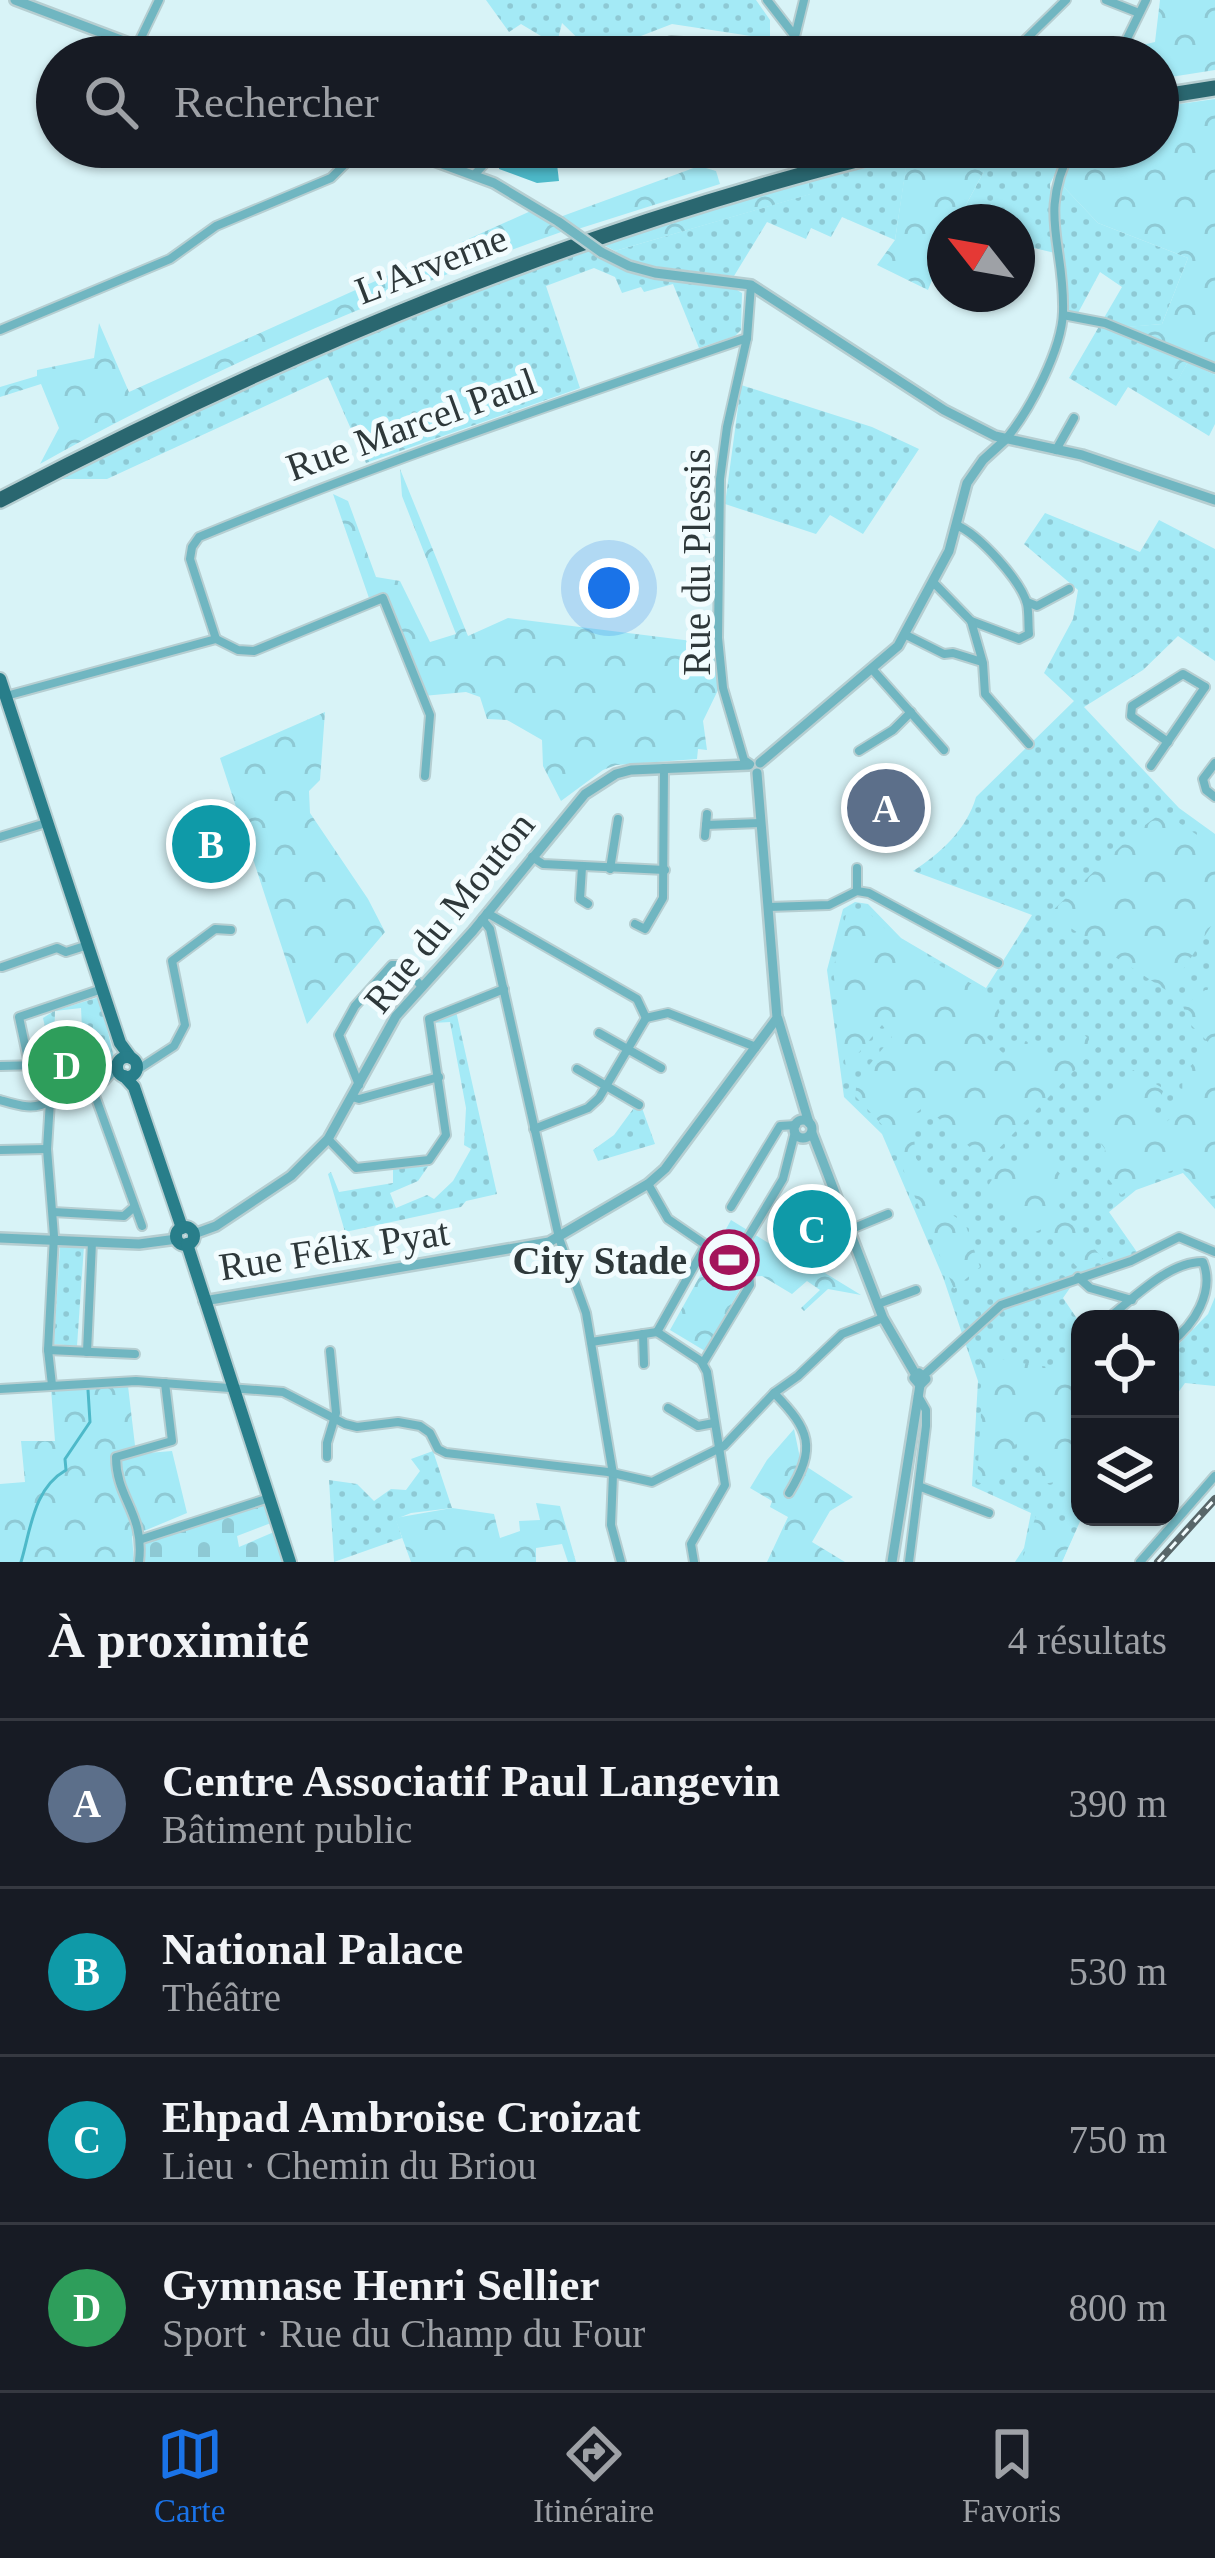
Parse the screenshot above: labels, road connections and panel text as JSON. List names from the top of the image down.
{
  "streets": {
    "highway": ["L'Arverne"],
    "street": [
      "Rue Marcel Paul",
      "Rue du Plessis",
      "Rue du Mouton",
      "Rue Félix Pyat"
    ]
  },
  "crossings": [
    ["Rue Marcel Paul", "Rue du Plessis"],
    ["Rue du Plessis", "Rue du Mouton"]
  ],
  "places": {
    "sports": ["City Stade"]
  },
  "north": "top left",
  "page": {
    "search": "Rechercher",
    "pins": [
      "A",
      "B",
      "D",
      "C"
    ],
    "heading": ["À proximité", "4 résultats"],
    "list": [
      {
        "mark": "A",
        "name": "Centre Associatif Paul Langevin",
        "note": "Bâtiment public",
        "value": "390 m"
      },
      {
        "mark": "B",
        "name": "National Palace",
        "note": "Théâtre",
        "value": "530 m"
      },
      {
        "mark": "C",
        "name": "Ehpad Ambroise Croizat",
        "note": "Lieu · Chemin du Briou",
        "value": "750 m"
      },
      {
        "mark": "D",
        "name": "Gymnase Henri Sellier",
        "note": "Sport · Rue du Champ du Four",
        "value": "800 m"
      }
    ],
    "nav": ["Carte", "Itinéraire", "Favoris"]
  }
}
